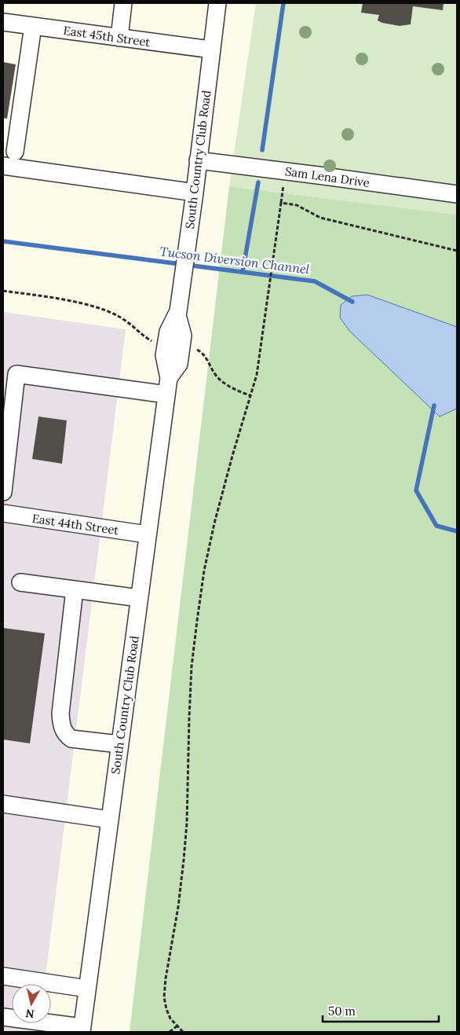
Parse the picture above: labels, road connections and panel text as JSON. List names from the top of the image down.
{
  "streets": {
    "street": [
      "East 45th Street",
      "South Country Club Road",
      "Sam Lena Drive",
      "East 44th Street"
    ]
  },
  "crossings": [
    ["East 45th Street", "South Country Club Road"],
    ["South Country Club Road", "Sam Lena Drive"],
    ["South Country Club Road", "East 44th Street"]
  ],
  "water": ["Tucson Diversion Channel"],
  "scale_bar": "50 m",
  "north": "bottom"
}
